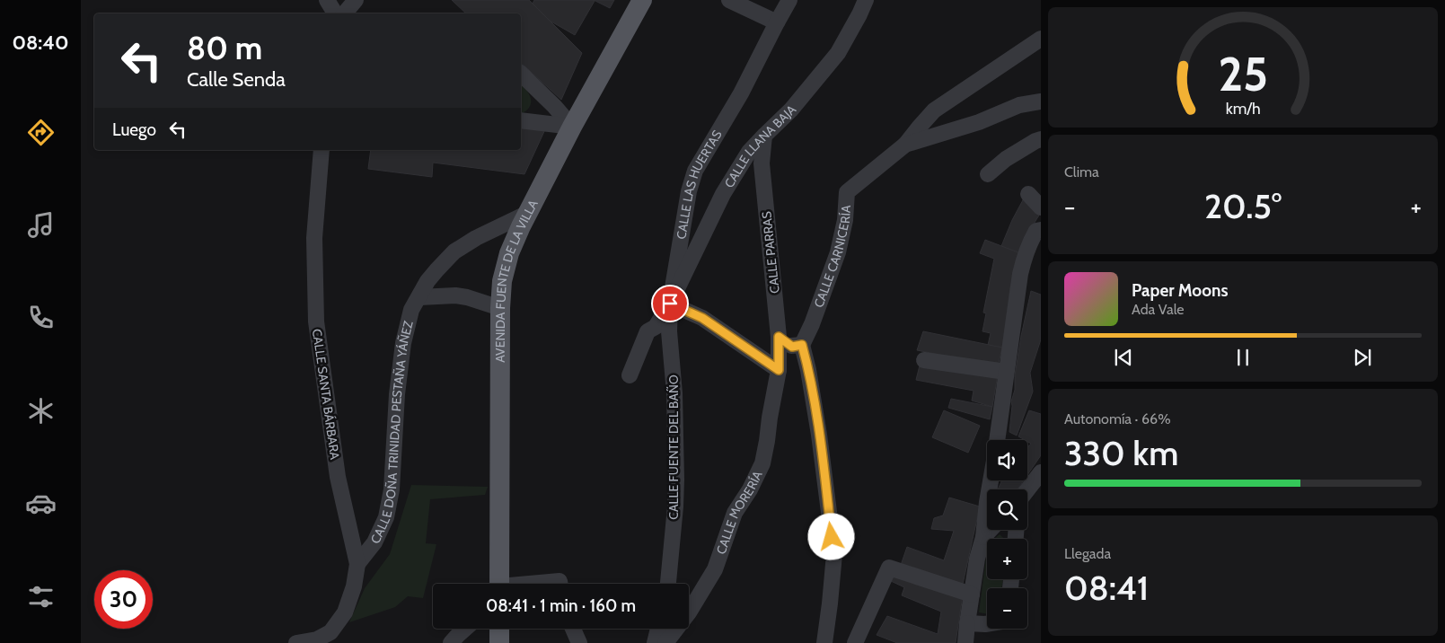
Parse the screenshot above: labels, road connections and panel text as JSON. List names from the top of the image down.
{
  "streets": {
    "main road": ["AVENIDA FUENTE DE LA VILLA"],
    "street": [
      "CALLE LLANA BAJA",
      "CALLE LAS HUERTAS",
      "CALLE PARRAS",
      "CALLE CARNICERÍA",
      "CALLE SANTA BÁRBARA",
      "CALLE DOÑA TRINIDAD PESTAÑA YÁÑEZ",
      "CALLE FUENTE DEL BAÑO",
      "CALLE MORERÍA"
    ]
  },
  "crossings": [
    ["CALLE LLANA BAJA", "CALLE LAS HUERTAS"],
    ["CALLE LLANA BAJA", "CALLE PARRAS"],
    ["CALLE LLANA BAJA", "CALLE FUENTE DEL BAÑO"],
    ["CALLE LAS HUERTAS", "CALLE FUENTE DEL BAÑO"],
    ["CALLE PARRAS", "CALLE MORERÍA"],
    ["AVENIDA FUENTE DE LA VILLA", "CALLE DOÑA TRINIDAD PESTAÑA YÁÑEZ"],
    ["CALLE SANTA BÁRBARA", "CALLE DOÑA TRINIDAD PESTAÑA YÁÑEZ"]
  ],
  "page": {
    "tabs": "08:40",
    "turn": ["80 m", "Calle Senda"],
    "then": "Luego",
    "tile": [
      "Clima",
      ["Autonomía · 66%", "330 km"],
      ["Llegada", "08:41"]
    ],
    "heat": ["−", "20.5°", "+"],
    "song": ["Paper Moons", "Ada Vale"],
    "map_buttons": ["+", "−"],
    "limit": "30",
    "trip": "08:41 · 1 min · 160 m",
    "gauge": ["25", "km/h"]
  }
}
